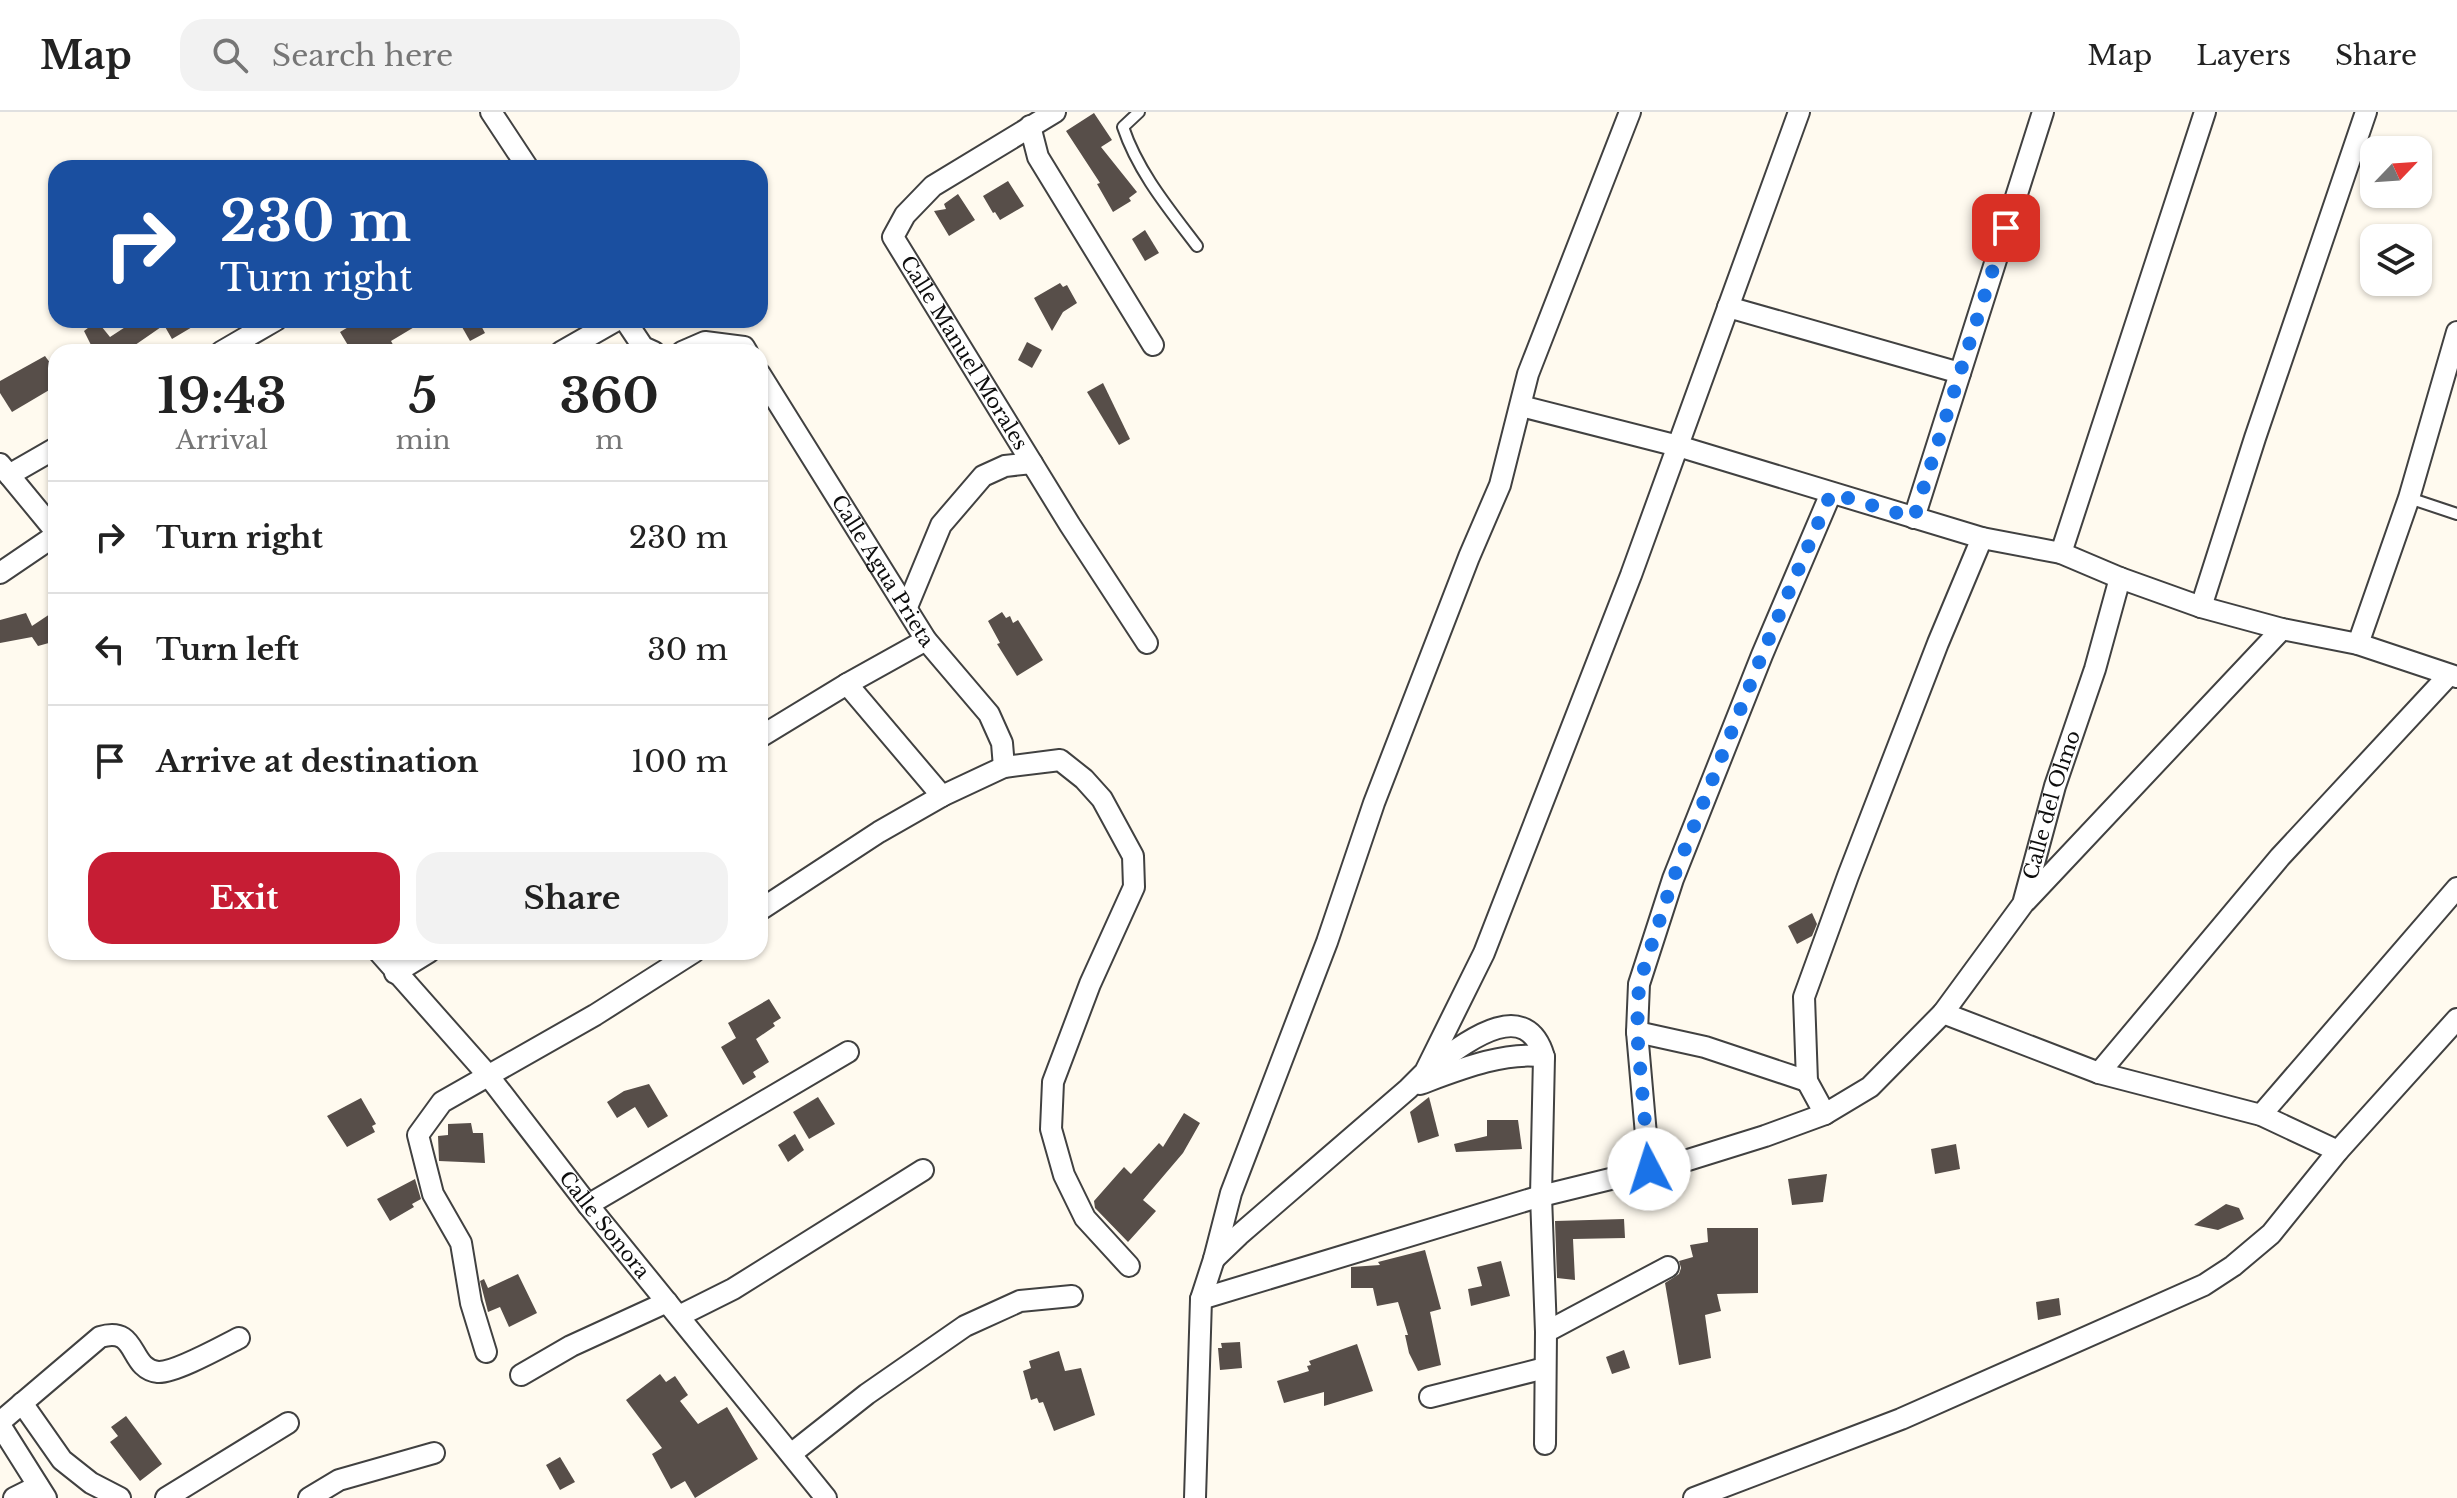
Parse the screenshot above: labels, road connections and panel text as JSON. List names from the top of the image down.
{
  "streets": {
    "street": [
      "Calle Manuel Morales",
      "Calle Agua Prieta",
      "Calle del Olmo",
      "Calle Sonora"
    ]
  },
  "north": "top right",
  "page": {
    "header": "Map",
    "search": "Search here",
    "nav": ["Map", "Layers", "Share"],
    "turn": ["230 m", "Turn right"],
    "eta": [
      "19:43",
      "Arrival",
      "5",
      "min",
      "360",
      "m"
    ],
    "list": [
      {
        "name": "Turn right",
        "value": "230 m"
      },
      {
        "name": "Turn left",
        "value": "30 m"
      },
      {
        "name": "Arrive at destination",
        "value": "100 m"
      }
    ],
    "buttons": ["Exit", "Share"]
  }
}
